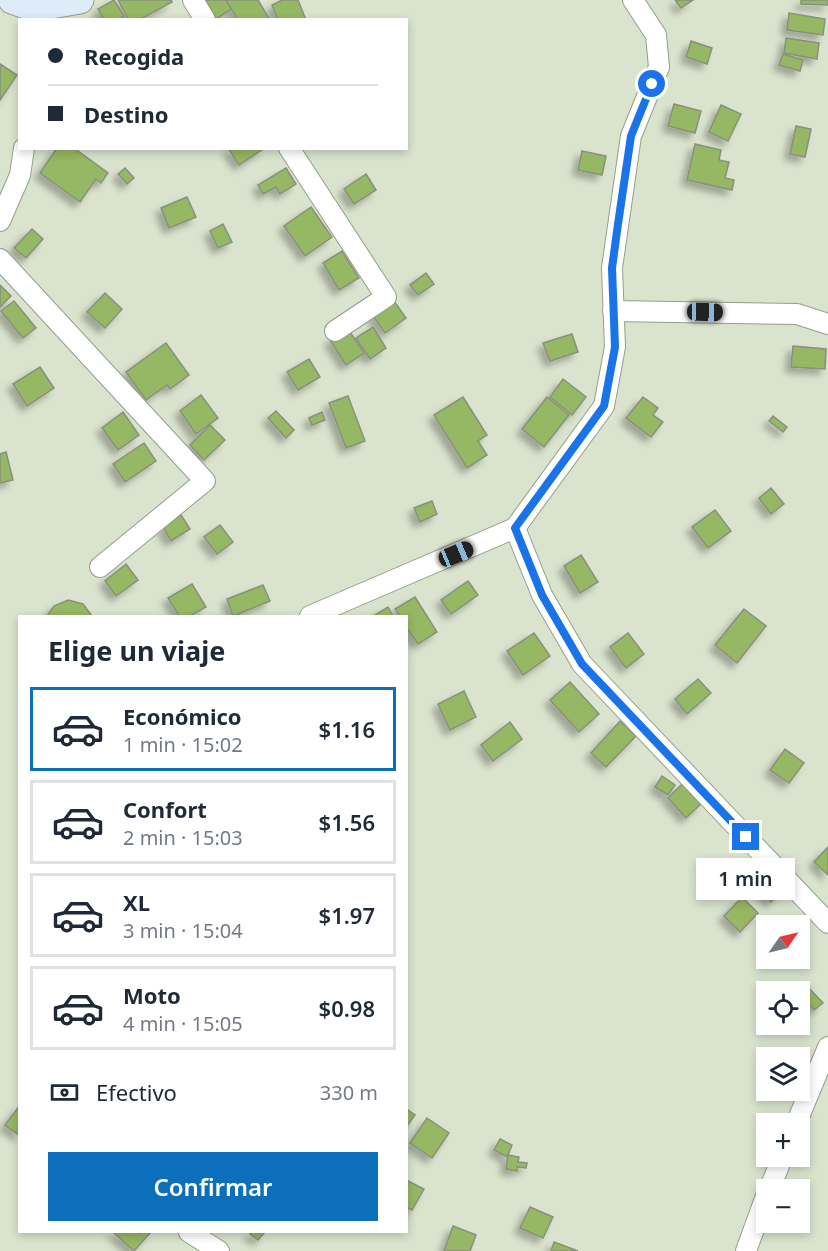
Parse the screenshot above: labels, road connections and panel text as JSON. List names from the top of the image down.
{
  "north": "top right",
  "page": {
    "banner": ["Recogida", "Destino"],
    "heading": "Elige un viaje",
    "list": [
      {
        "name": "Económico",
        "note": "1 min · 15:02",
        "value": "$1.16"
      },
      {
        "name": "Confort",
        "note": "2 min · 15:03",
        "value": "$1.56"
      },
      {
        "name": "XL",
        "note": "3 min · 15:04",
        "value": "$1.97"
      },
      {
        "name": "Moto",
        "note": "4 min · 15:05",
        "value": "$0.98"
      }
    ],
    "bubble": "1 min",
    "map_buttons": ["+", "−"],
    "pay": ["Efectivo", "330 m"],
    "buttons": "Confirmar"
  }
}
